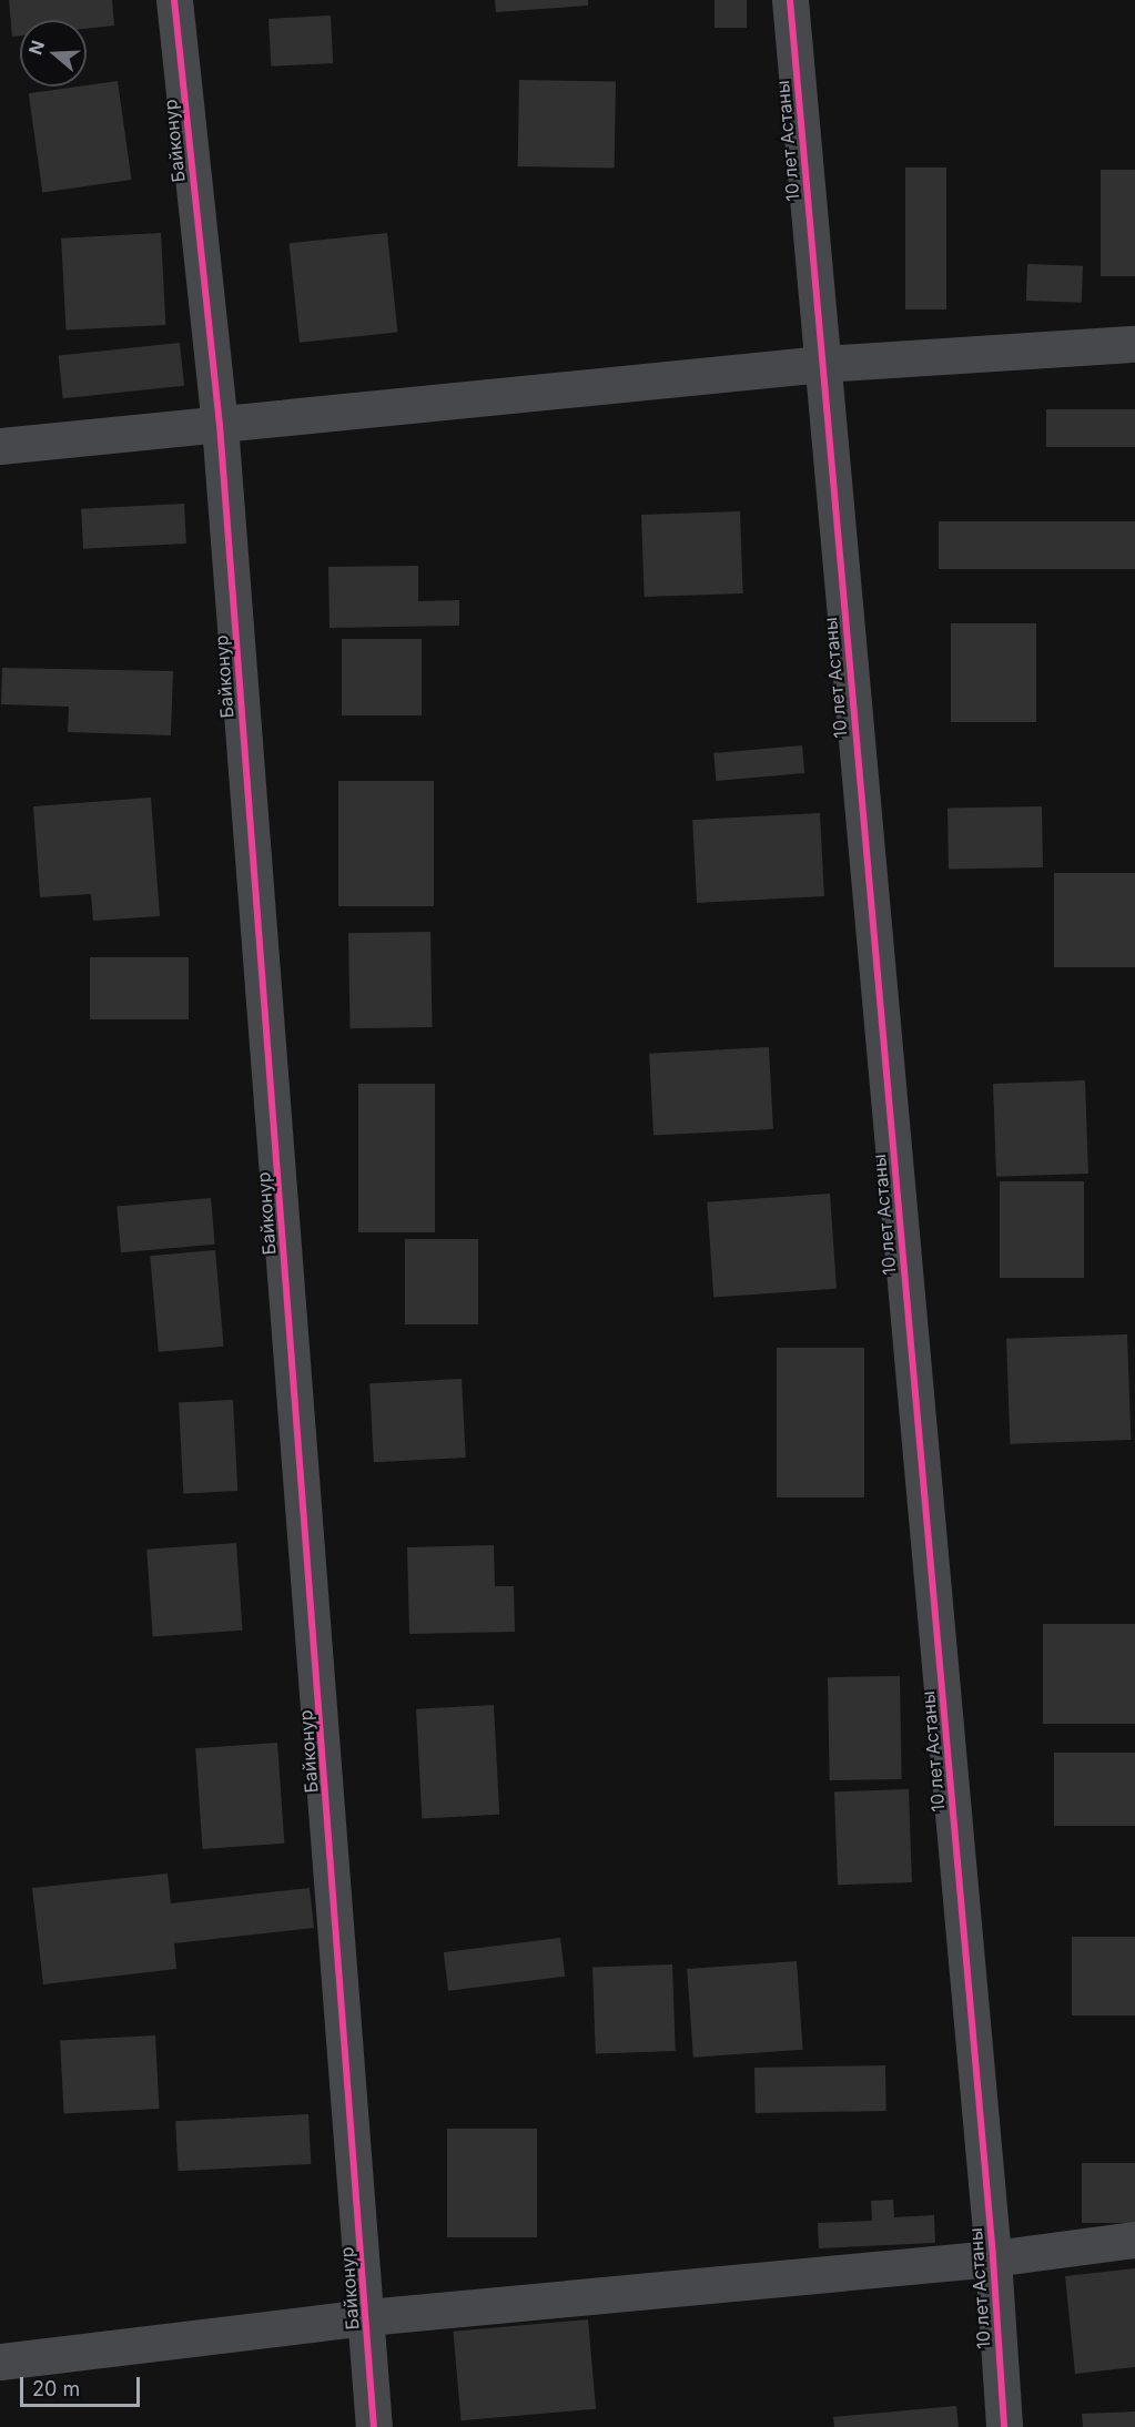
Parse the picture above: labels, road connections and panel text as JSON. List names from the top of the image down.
{
  "streets": {
    "street": ["Байконур", "10 лет Астаны"]
  },
  "scale_bar": "20 m",
  "north": "left"
}
